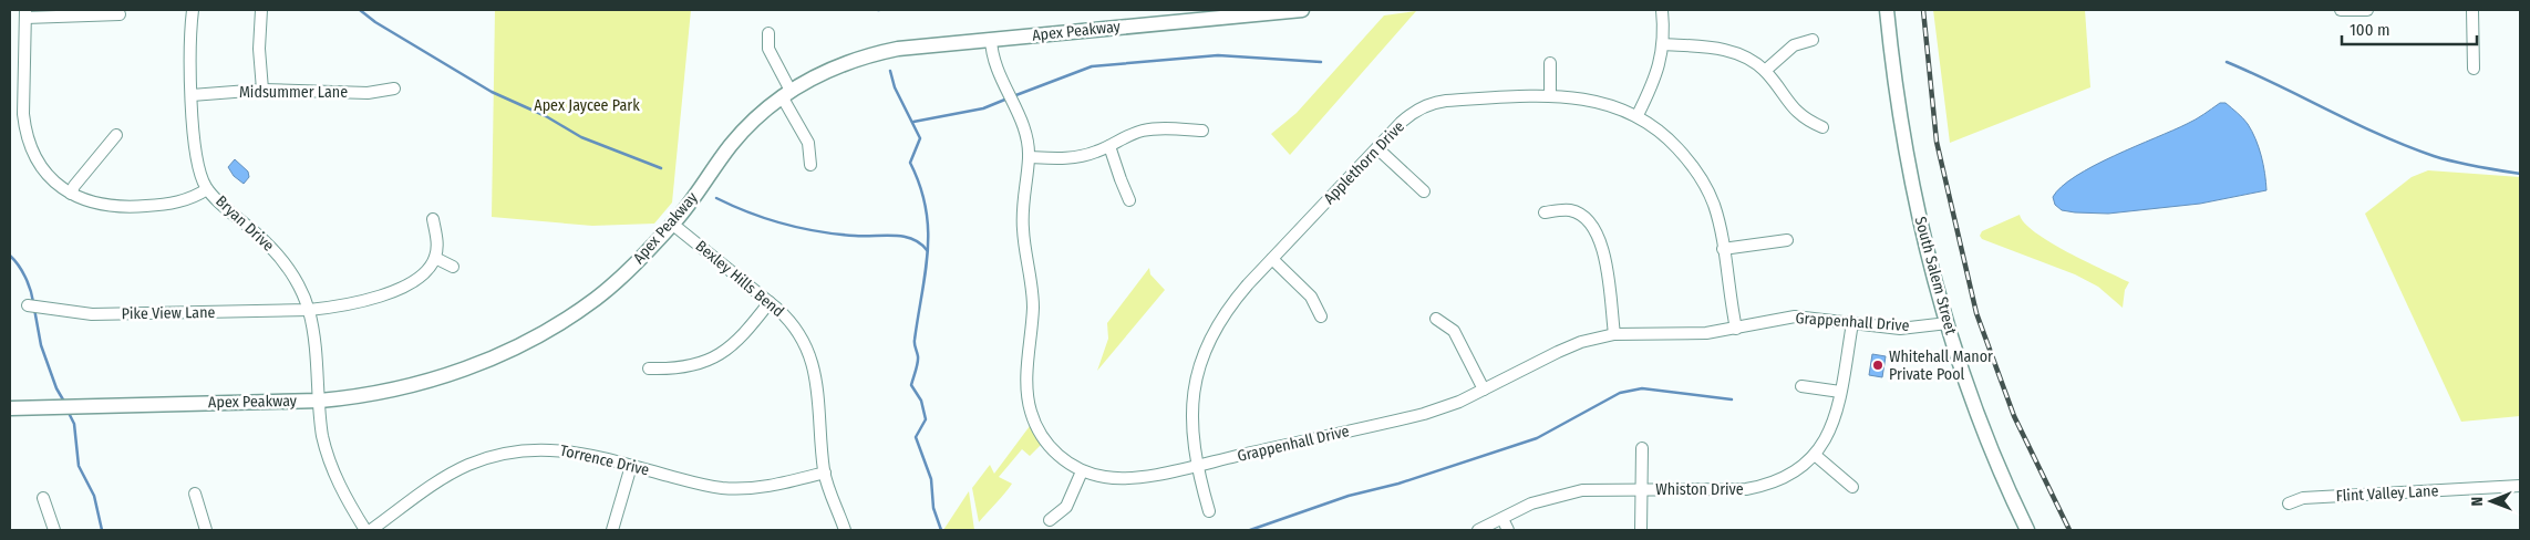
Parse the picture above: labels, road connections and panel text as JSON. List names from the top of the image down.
{
  "streets": {
    "main road": ["Apex Peakway", "South Salem Street"],
    "street": [
      "Midsummer Lane",
      "Applethorn Drive",
      "Bryan Drive",
      "Bexley Hills Bend",
      "Pike View Lane",
      "Grappenhall Drive",
      "Torrence Drive",
      "Whiston Drive",
      "Flint Valley Lane"
    ]
  },
  "crossings": [
    ["Apex Peakway", "Bryan Drive"],
    ["Apex Peakway", "Bexley Hills Bend"],
    ["Apex Peakway", "Grappenhall Drive"],
    ["Midsummer Lane", "Bryan Drive"],
    ["Applethorn Drive", "Grappenhall Drive"],
    ["Bryan Drive", "Pike View Lane"],
    ["South Salem Street", "Grappenhall Drive"],
    ["Bexley Hills Bend", "Torrence Drive"],
    ["Grappenhall Drive", "Whiston Drive"]
  ],
  "parks": ["Apex Jaycee Park"],
  "places": ["Whitehall Manor Private Pool"],
  "scale_bar": "100 m",
  "north": "left"
}
